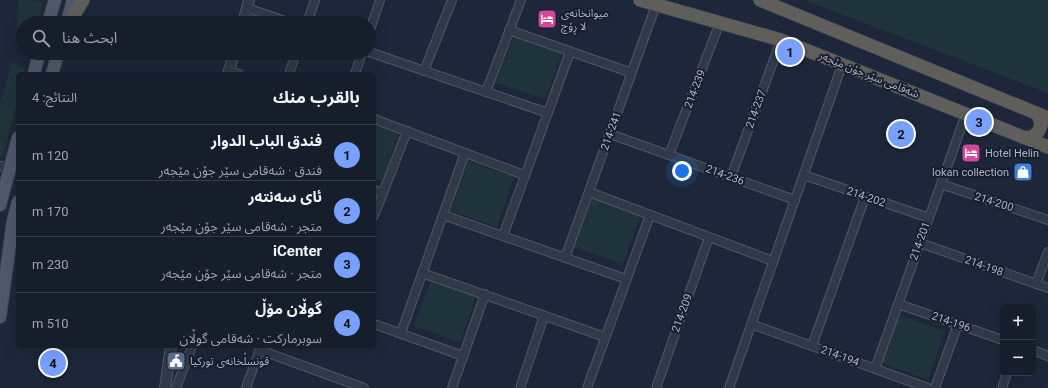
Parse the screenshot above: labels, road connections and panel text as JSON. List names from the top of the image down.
{
  "streets": {
    "highway": ["شەقامی سێر جۆن مێجەر"],
    "street": [
      "214-239",
      "214-237",
      "214-241",
      "214-236",
      "214-202",
      "214-200",
      "214-201",
      "214-198",
      "214-209",
      "214-196",
      "214-194"
    ]
  },
  "crossings": [
    ["شەقامی سێر جۆن مێجەر", "214-239"],
    ["شەقامی سێر جۆن مێجەر", "214-237"],
    ["شەقامی سێر جۆن مێجەر", "214-241"],
    ["شەقامی سێر جۆن مێجەر", "214-201"],
    ["214-239", "214-236"],
    ["214-237", "214-236"],
    ["214-241", "214-236"],
    ["214-202", "214-201"],
    ["214-200", "214-201"],
    ["214-201", "214-198"],
    ["214-201", "214-196"],
    ["214-201", "214-194"]
  ],
  "places": {
    "hotel": ["میوانخانەی لا ڕۆچ", "Hotel Helin"],
    "shop": ["lokan collection"],
    "public building": ["قونسڵخانەی تورکیا"]
  },
  "page": {
    "search": "ابحث هنا",
    "pins": [
      "1",
      "3",
      "2",
      "4"
    ],
    "heading": ["بالقرب منك", "النتائج: 4"],
    "list": [
      {
        "mark": "1",
        "name": "فندق الباب الدوار",
        "note": "فندق · شەقامی سێر جۆن مێجەر",
        "value": "120 m"
      },
      {
        "mark": "2",
        "name": "ئای سەنتەر",
        "note": "متجر · شەقامی سێر جۆن مێجەر",
        "value": "170 m"
      },
      {
        "mark": "3",
        "name": "iCenter",
        "note": "متجر · شەقامی سێر جۆن مێجەر",
        "value": "230 m"
      },
      {
        "mark": "4",
        "name": "گوڵان مۆڵ",
        "note": "سوبرماركت · شەقامی گوڵان",
        "value": "510 m"
      }
    ],
    "map_buttons": ["+", "−"]
  }
}
